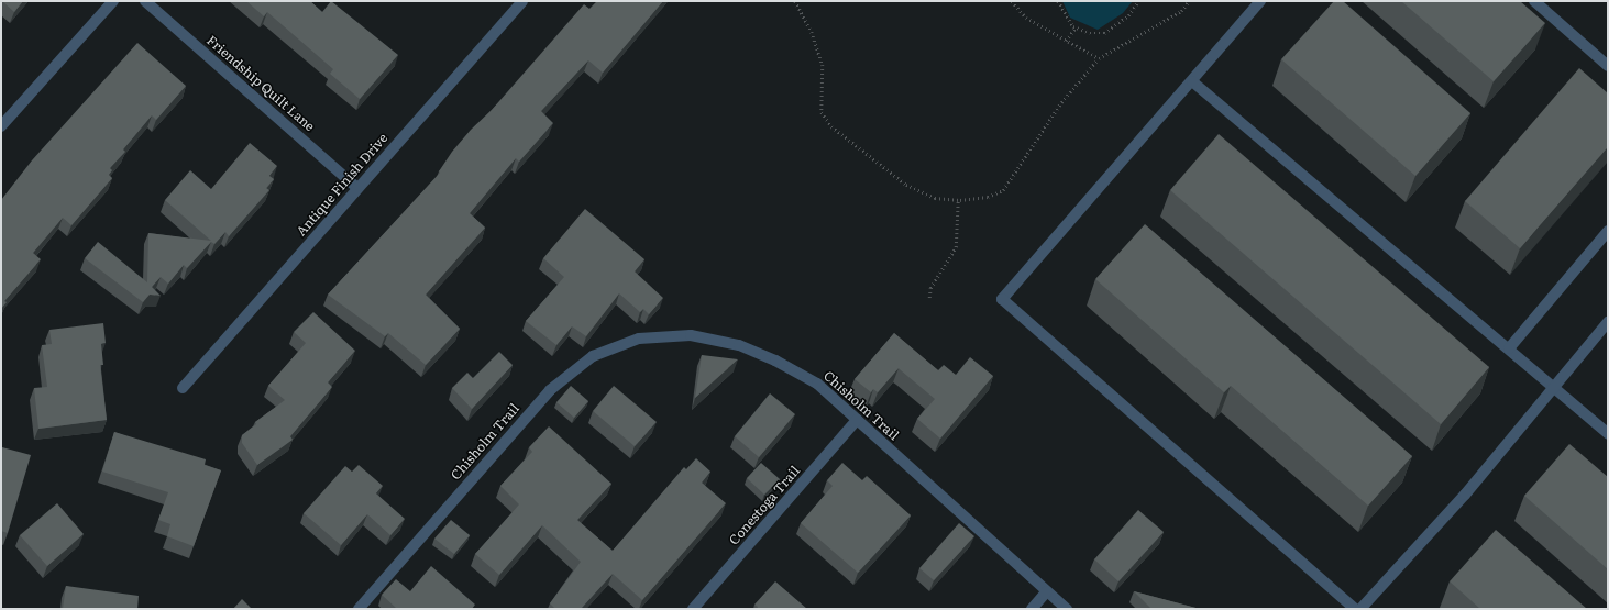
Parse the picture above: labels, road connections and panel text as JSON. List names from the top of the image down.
{
  "streets": {
    "street": [
      "Friendship Quilt Lane",
      "Antique Finish Drive",
      "Chisholm Trail",
      "Conestoga Trail"
    ]
  },
  "crossings": [
    ["Friendship Quilt Lane", "Antique Finish Drive"],
    ["Chisholm Trail", "Conestoga Trail"]
  ]
}
